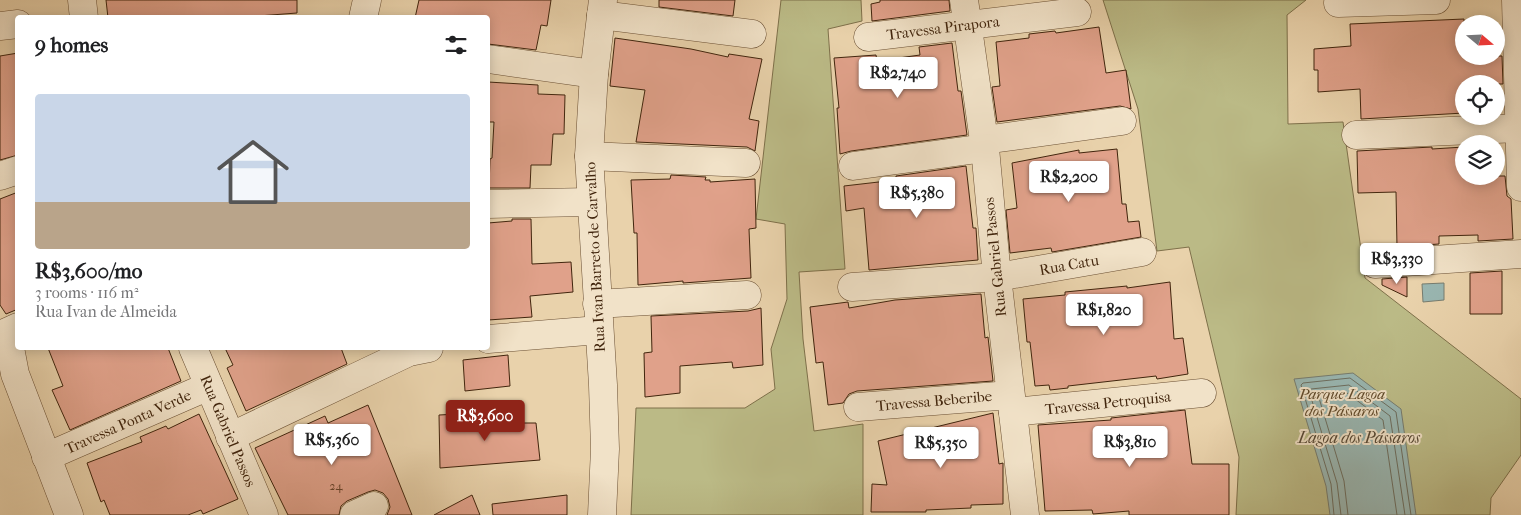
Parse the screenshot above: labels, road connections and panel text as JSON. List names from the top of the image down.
{
  "streets": {
    "street": [
      "Travessa Pirapora",
      "Rua Ivan Barreto de Carvalho",
      "Rua Gabriel Passos",
      "Rua Catu",
      "Travessa Beberibe",
      "Travessa Petroquisa",
      "Travessa Ponta Verde"
    ]
  },
  "crossings": [
    ["Travessa Pirapora", "Rua Gabriel Passos"],
    ["Rua Gabriel Passos", "Rua Catu"],
    ["Rua Gabriel Passos", "Travessa Beberibe"],
    ["Rua Gabriel Passos", "Travessa Petroquisa"],
    ["Rua Gabriel Passos", "Travessa Ponta Verde"],
    ["Travessa Beberibe", "Travessa Petroquisa"]
  ],
  "water": ["Lagoa dos Pássaros"],
  "parks": ["Parque Lagoa dos Pássaros"],
  "house_numbers": ["24"],
  "north": "right",
  "page": {
    "heading": "9 homes",
    "price": [
      "R$2,740",
      "R$2,200",
      "R$5,380",
      "R$3,330",
      "R$1,820",
      "R$3,600",
      "R$5,360",
      "R$3,810",
      "R$5,350"
    ],
    "list": [
      {
        "name": "R$3,600/mo",
        "note": "3 rooms · 116 m² · Rua Ivan de Almeida"
      }
    ]
  }
}
